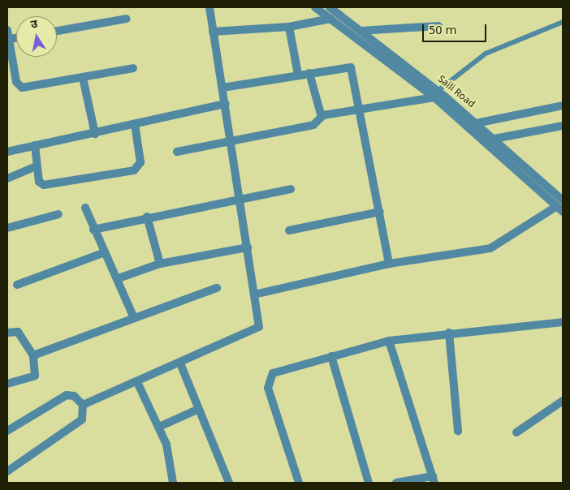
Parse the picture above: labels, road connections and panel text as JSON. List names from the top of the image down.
{
  "streets": {
    "street": ["Saili Road"]
  },
  "scale_bar": "50 m",
  "north": "top"
}
